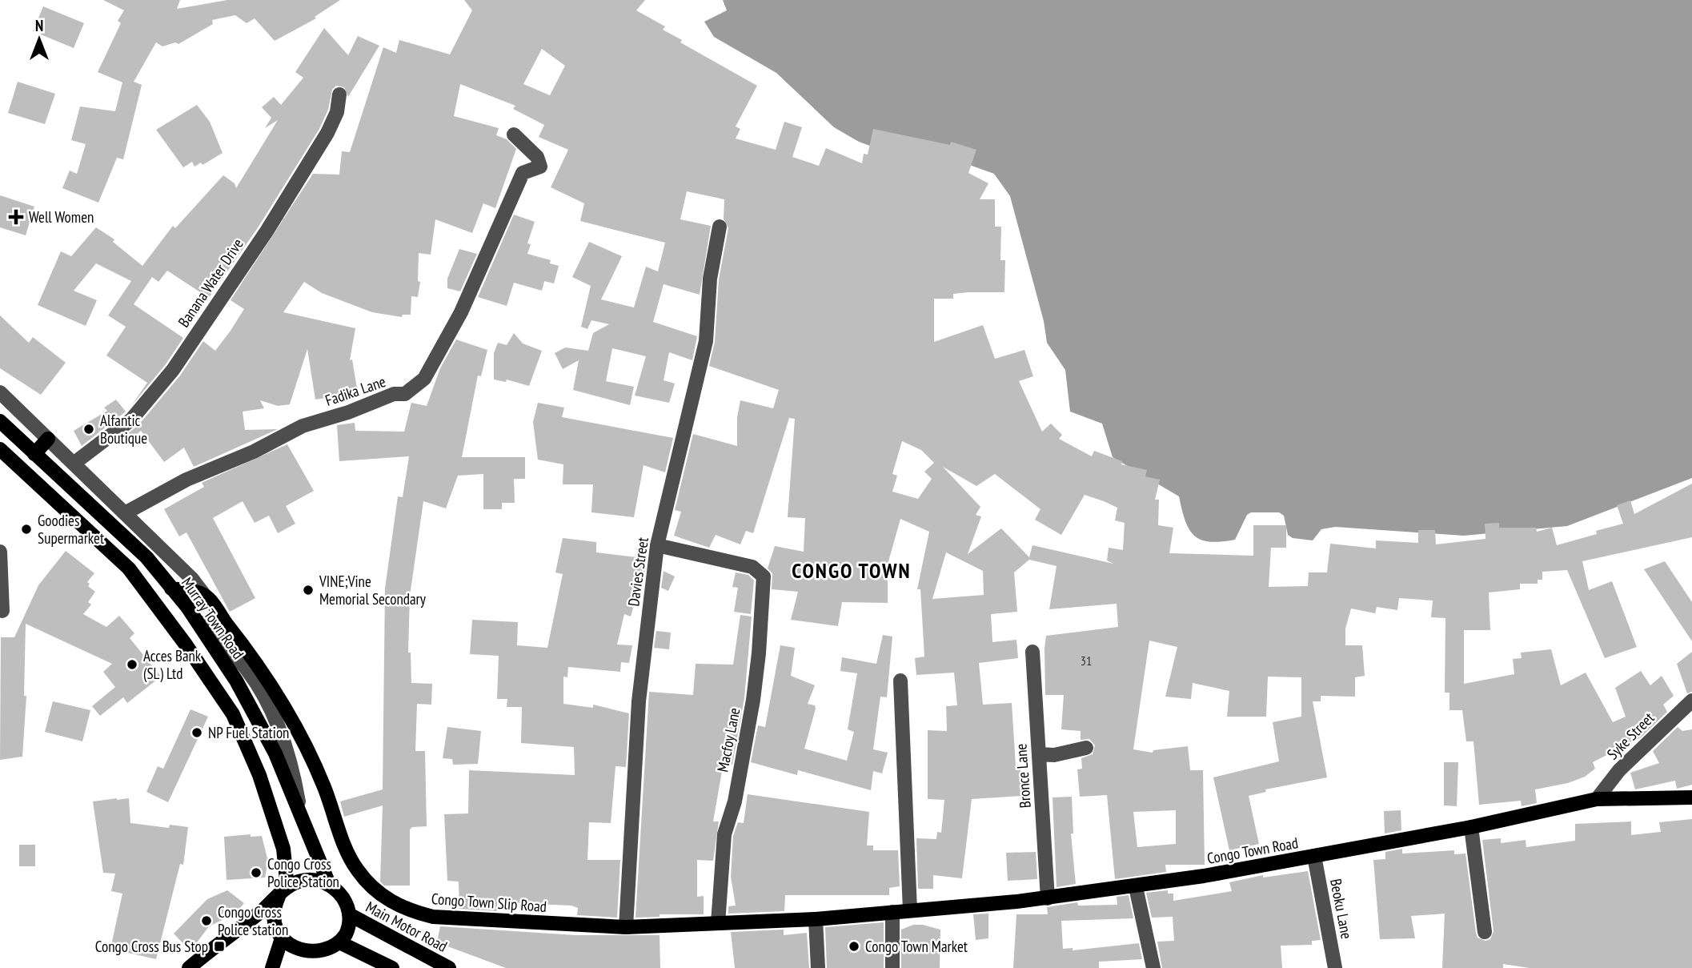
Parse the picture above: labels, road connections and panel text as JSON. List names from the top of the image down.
{
  "streets": {
    "main road": [
      "Murray Town Road",
      "Congo Town Road",
      "Congo Town Slip Road",
      "Main Motor Road"
    ],
    "street": [
      "Banana Water Drive",
      "Fadika Lane",
      "Davies Street",
      "Syke Street",
      "Macfoy Lane",
      "Bronce Lane",
      "Beoku Lane"
    ]
  },
  "crossings": [
    ["Davies Street", "Macfoy Lane"],
    ["Davies Street", "Congo Town Slip Road"],
    ["Murray Town Road", "Main Motor Road"],
    ["Syke Street", "Congo Town Road"],
    ["Macfoy Lane", "Congo Town Slip Road"],
    ["Bronce Lane", "Congo Town Road"],
    ["Congo Town Road", "Congo Town Slip Road"],
    ["Congo Town Road", "Beoku Lane"]
  ],
  "districts": ["CONGO TOWN"],
  "places": {
    "health": ["Well Women"],
    "other": [
      "Alfantic Boutique",
      "Goodies Supermarket",
      "VINE;Vine Memorial Secondary",
      "Acces Bank (SL) Ltd",
      "NP Fuel Station",
      "Congo Cross Police Station",
      "Congo Cross Police station",
      "Congo Town Market"
    ],
    "transit": ["Congo Cross Bus Stop"]
  },
  "house_numbers": ["31"],
  "north": "top"
}
